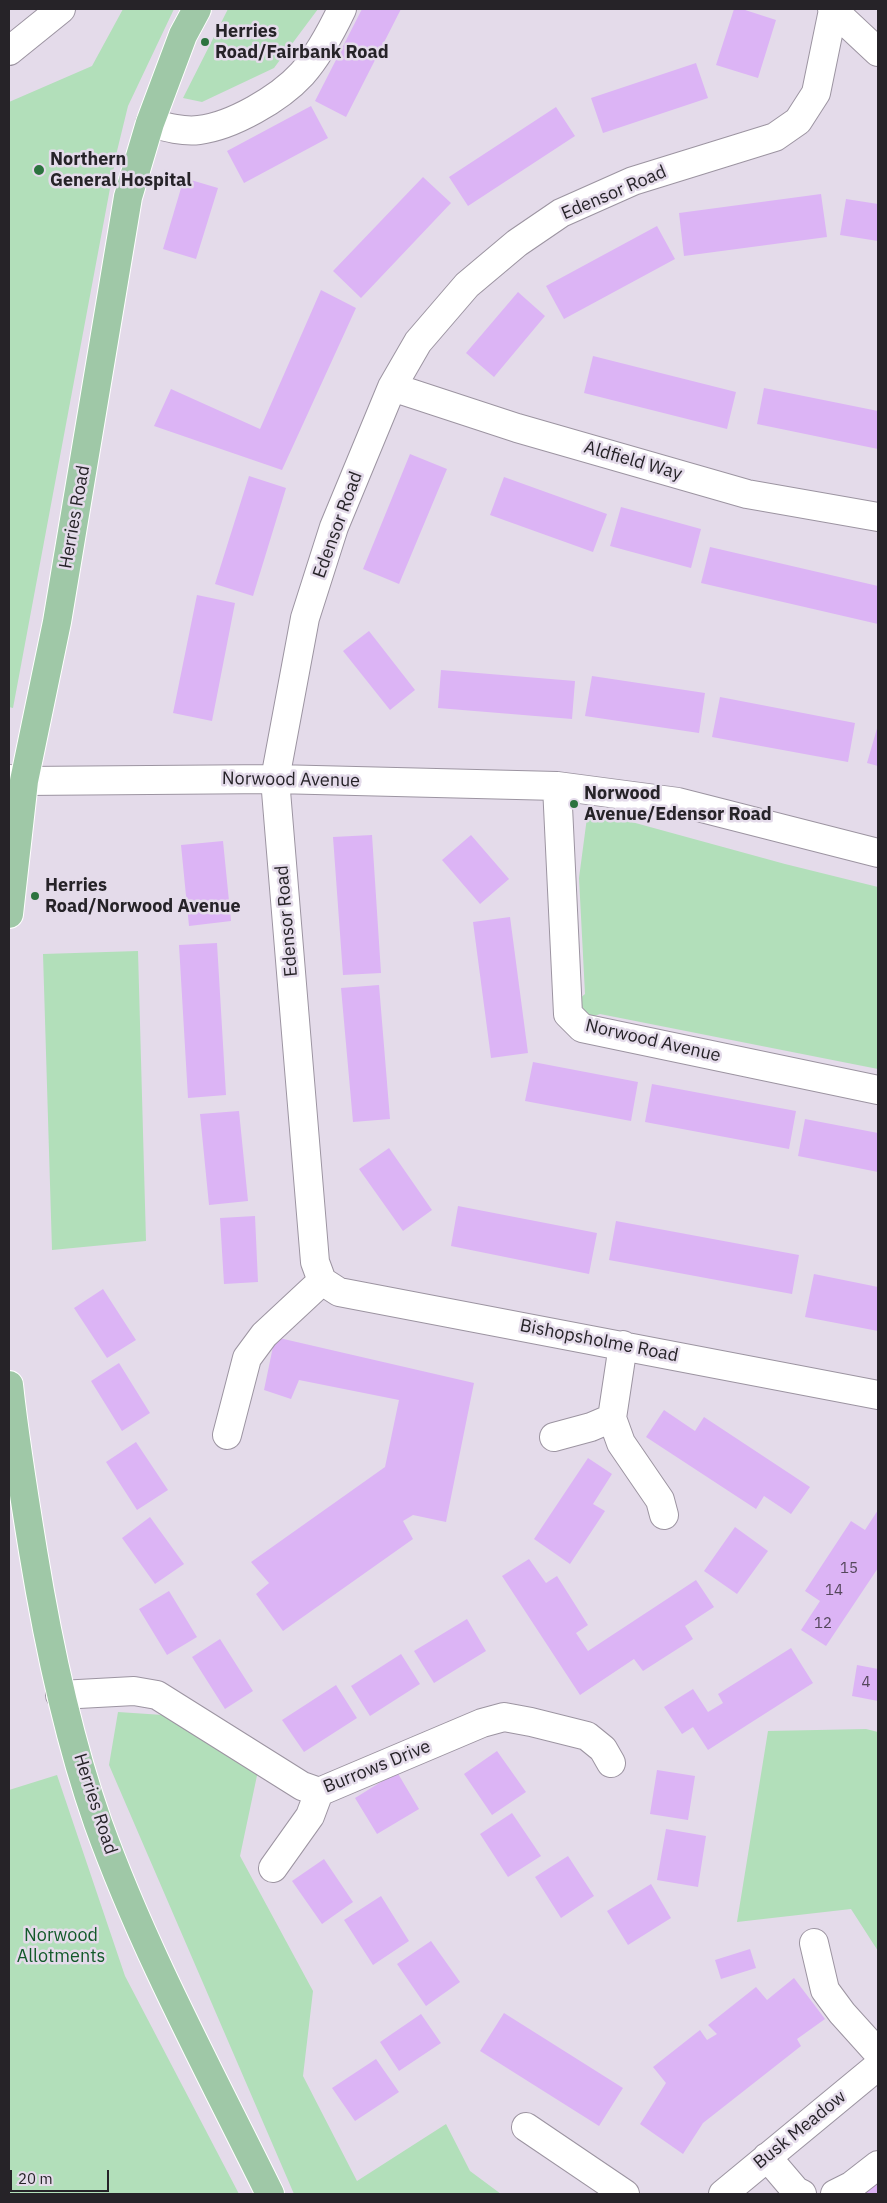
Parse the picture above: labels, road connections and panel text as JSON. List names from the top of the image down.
{
  "streets": {
    "main road": ["Herries Road"],
    "street": [
      "Edensor Road",
      "Aldfield Way",
      "Norwood Avenue",
      "Bishopsholme Road",
      "Burrows Drive",
      "Busk Meadow"
    ]
  },
  "crossings": [
    ["Edensor Road", "Aldfield Way"],
    ["Edensor Road", "Norwood Avenue"],
    ["Edensor Road", "Bishopsholme Road"],
    ["Herries Road", "Norwood Avenue"],
    ["Herries Road", "Burrows Drive"]
  ],
  "parks": ["Norwood Allotments"],
  "places": [
    "Herries Road/Fairbank Road",
    "Northern General Hospital",
    "Norwood Avenue/Edensor Road",
    "Herries Road/Norwood Avenue"
  ],
  "house_numbers": [
    "15",
    "14",
    "12",
    "4"
  ],
  "scale_bar": "20 m"
}
